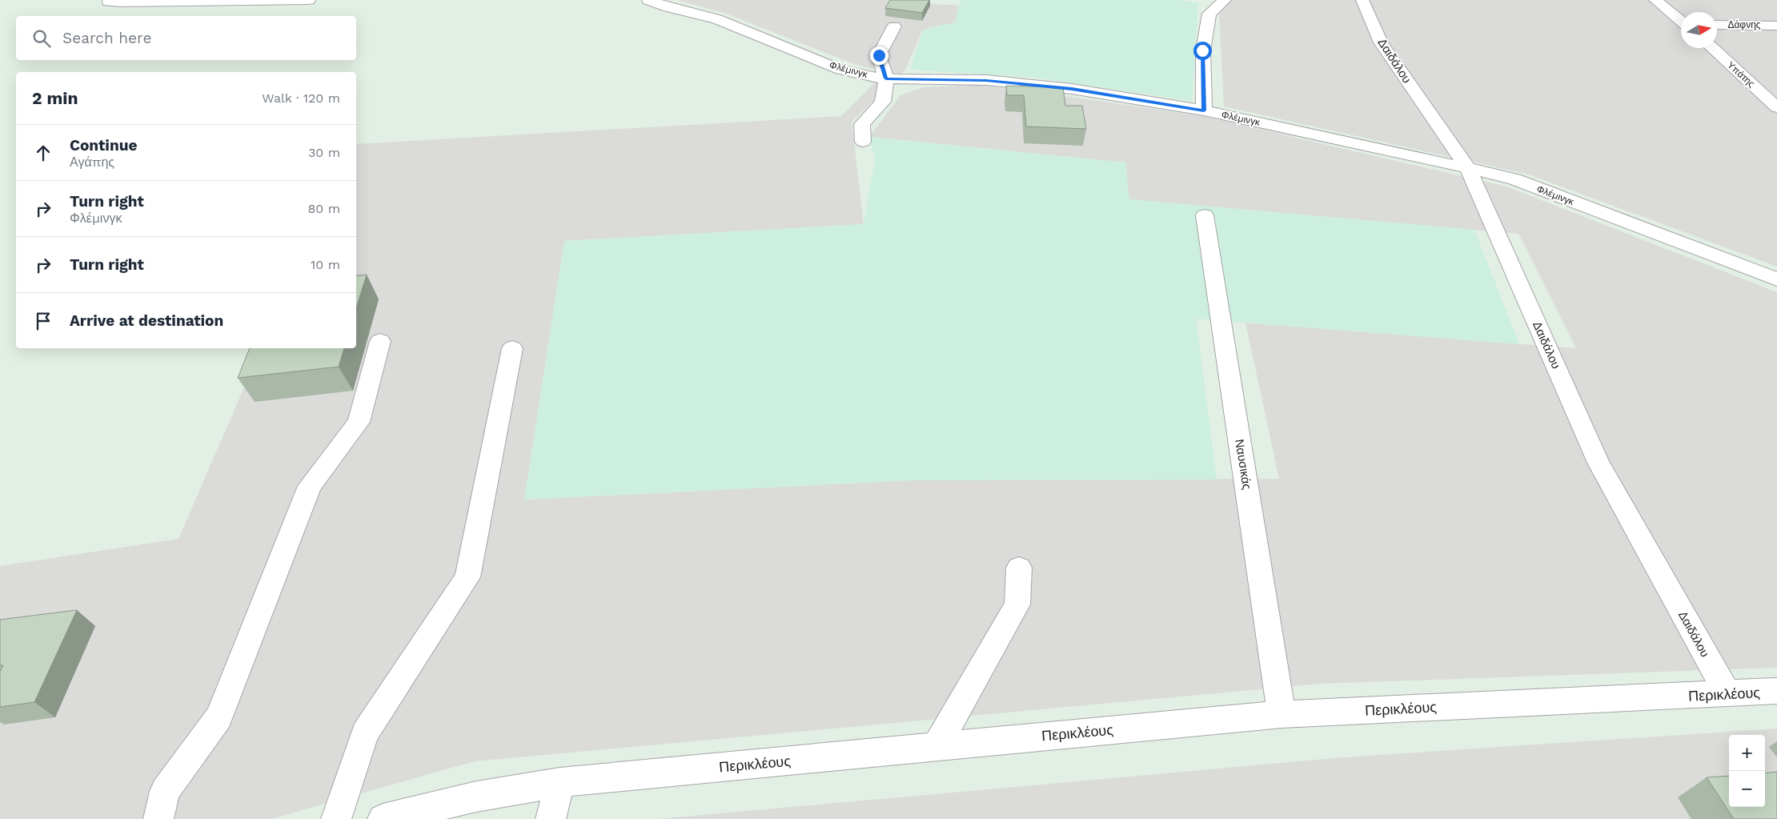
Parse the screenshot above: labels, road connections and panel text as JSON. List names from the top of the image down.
{
  "streets": {
    "street": [
      "Δάφνης",
      "Δαιδάλου",
      "Φλέμινγκ",
      "Υπάτης",
      "Ναυσικάς",
      "Περικλέους"
    ]
  },
  "crossings": [
    ["Δαιδάλου", "Φλέμινγκ"],
    ["Δαιδάλου", "Περικλέους"],
    ["Ναυσικάς", "Περικλέους"]
  ],
  "north": "right",
  "page": {
    "search": "Search here",
    "heading": ["2 min", "Walk · 120 m"],
    "list": [
      ["Continue", "Αγάπης", "30 m"],
      ["Turn right", "Φλέμινγκ", "80 m"],
      ["Turn right", "10 m"],
      "Arrive at destination"
    ],
    "map_buttons": ["+", "−"]
  }
}
